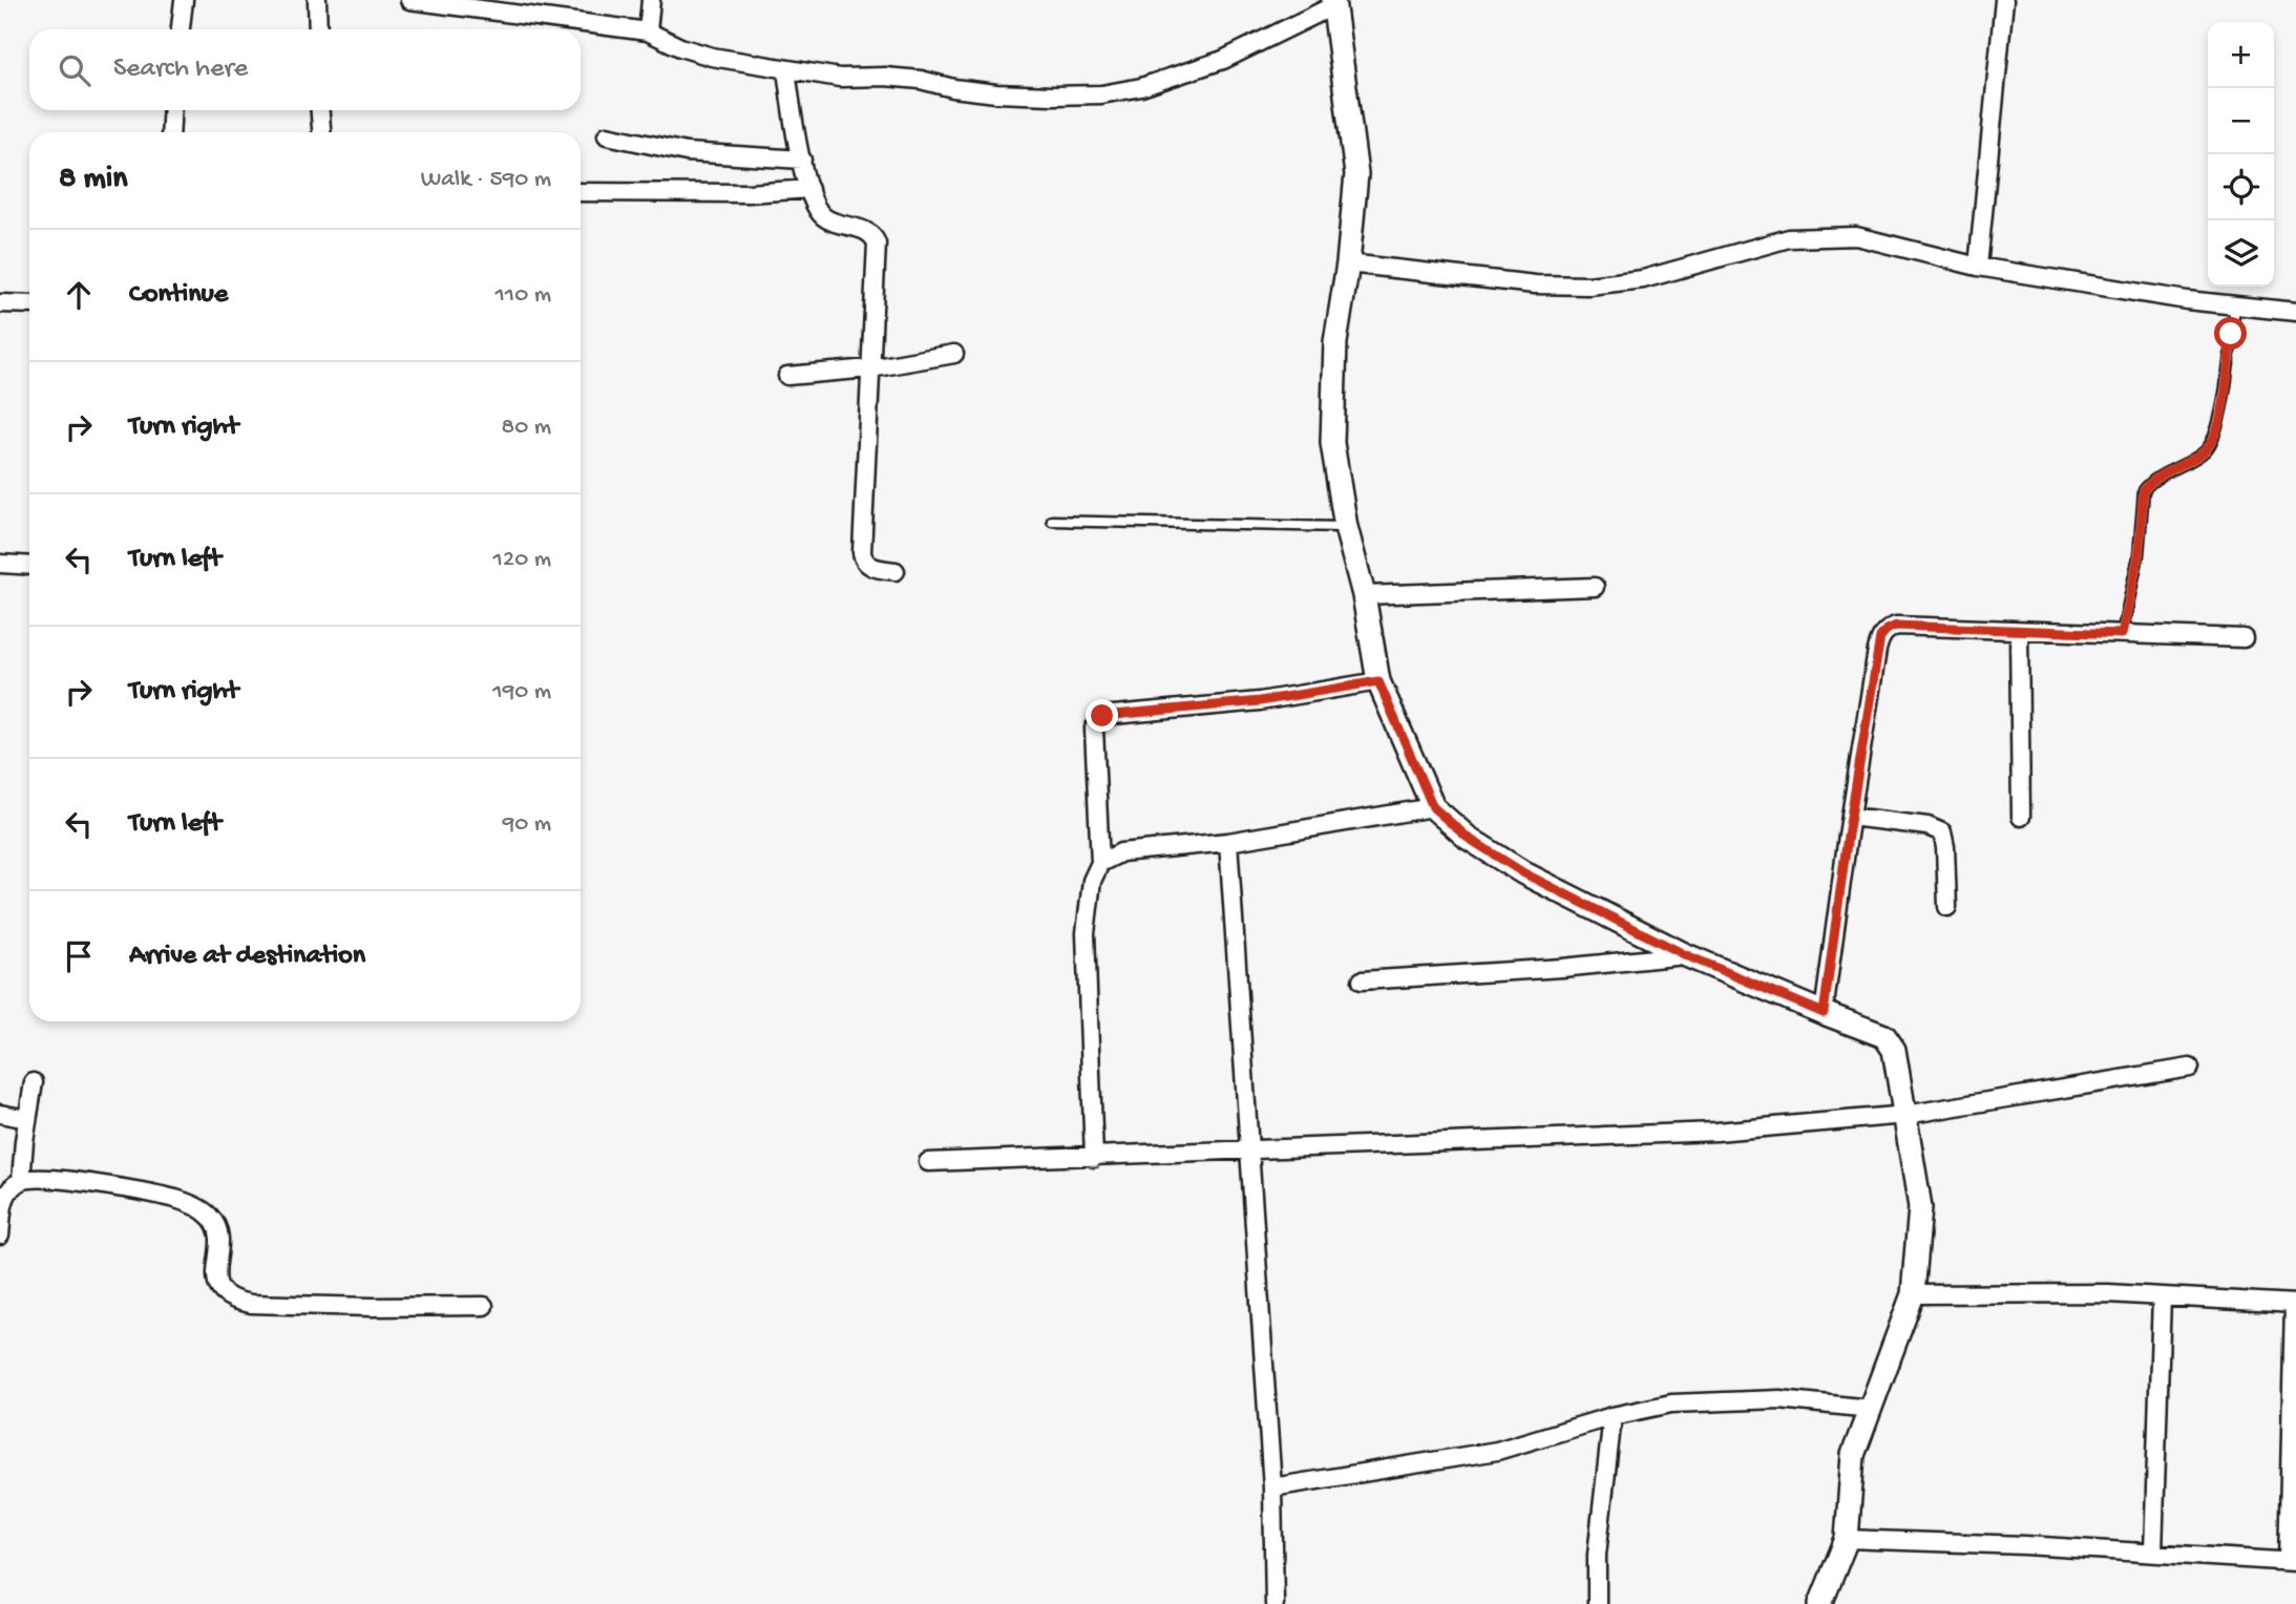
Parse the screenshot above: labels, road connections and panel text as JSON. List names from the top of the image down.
{
  "page": {
    "map_buttons": ["+", "−"],
    "search": "Search here",
    "heading": ["8 min", "Walk · 590 m"],
    "list": [
      ["Continue", "110 m"],
      ["Turn right", "80 m"],
      ["Turn left", "120 m"],
      ["Turn right", "190 m"],
      ["Turn left", "90 m"],
      "Arrive at destination"
    ]
  }
}
